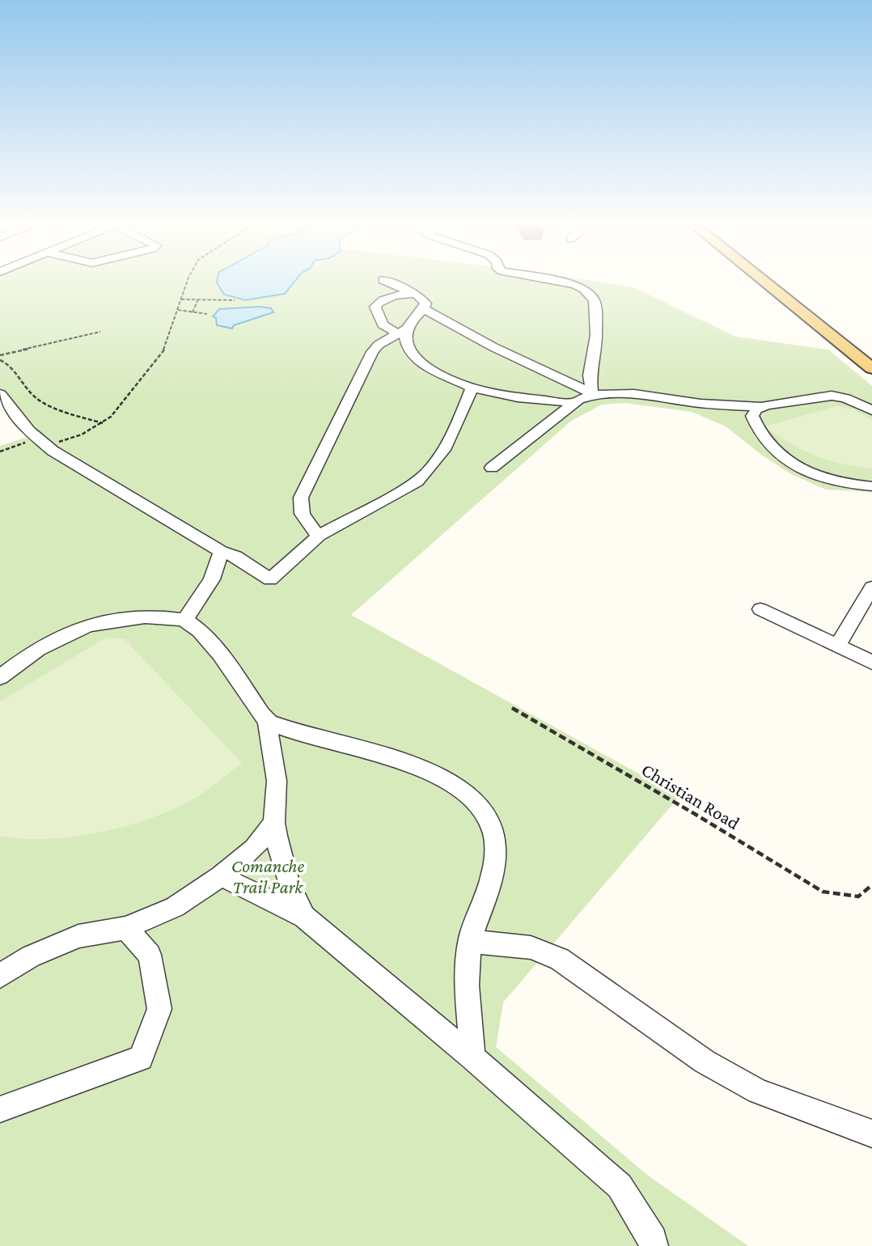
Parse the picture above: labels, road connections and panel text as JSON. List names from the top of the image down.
{
  "streets": {
    "path": ["Christian Road"]
  },
  "parks": ["Comanche Trail Park"]
}
